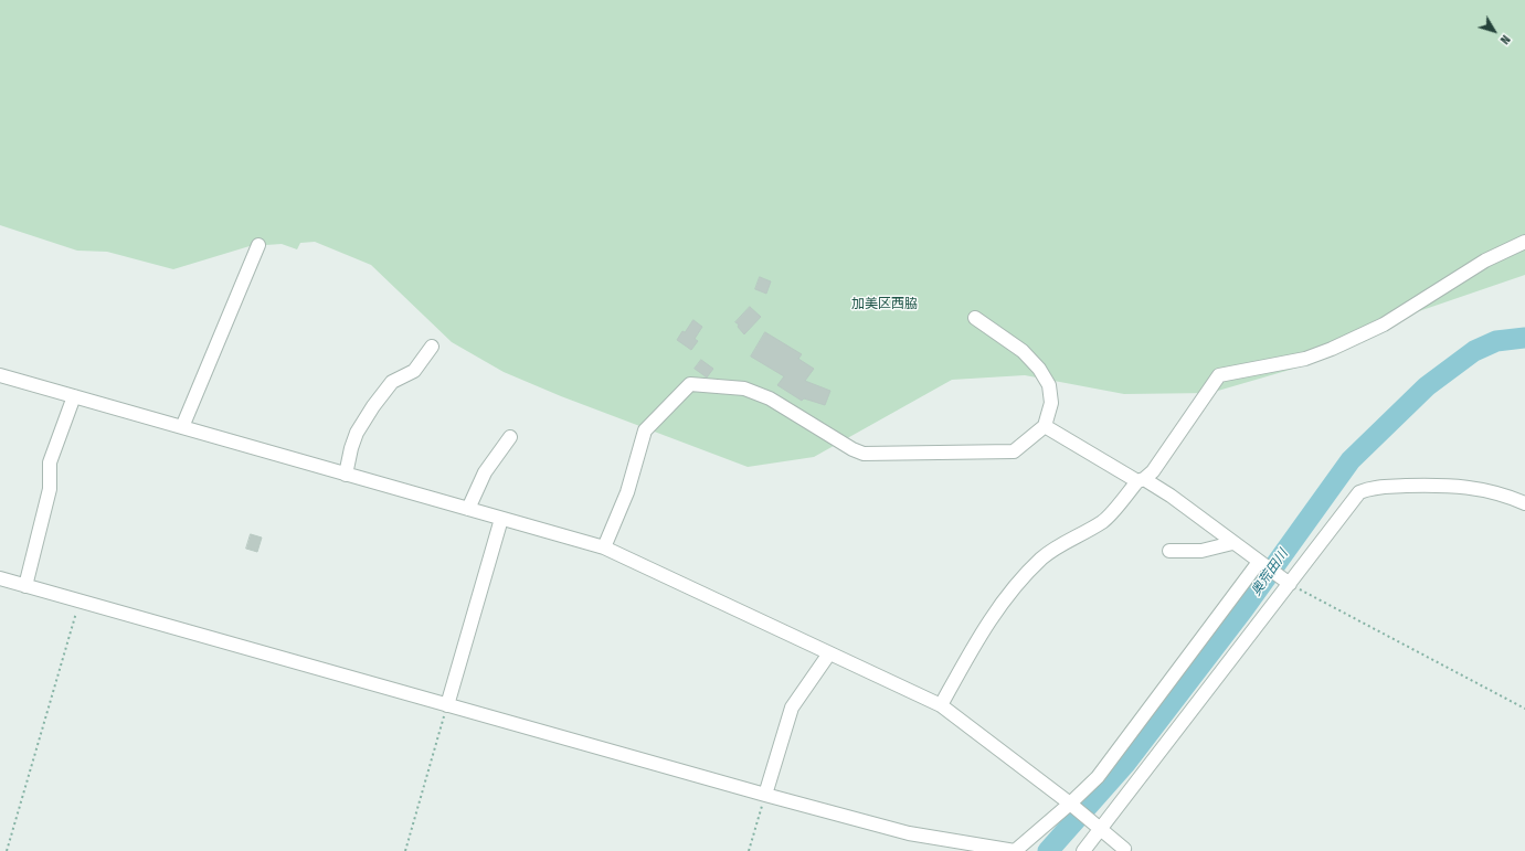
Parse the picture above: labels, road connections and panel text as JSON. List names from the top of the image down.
{
  "districts": ["加美区西脇"],
  "water": ["奥荒田川"],
  "north": "bottom right"
}
